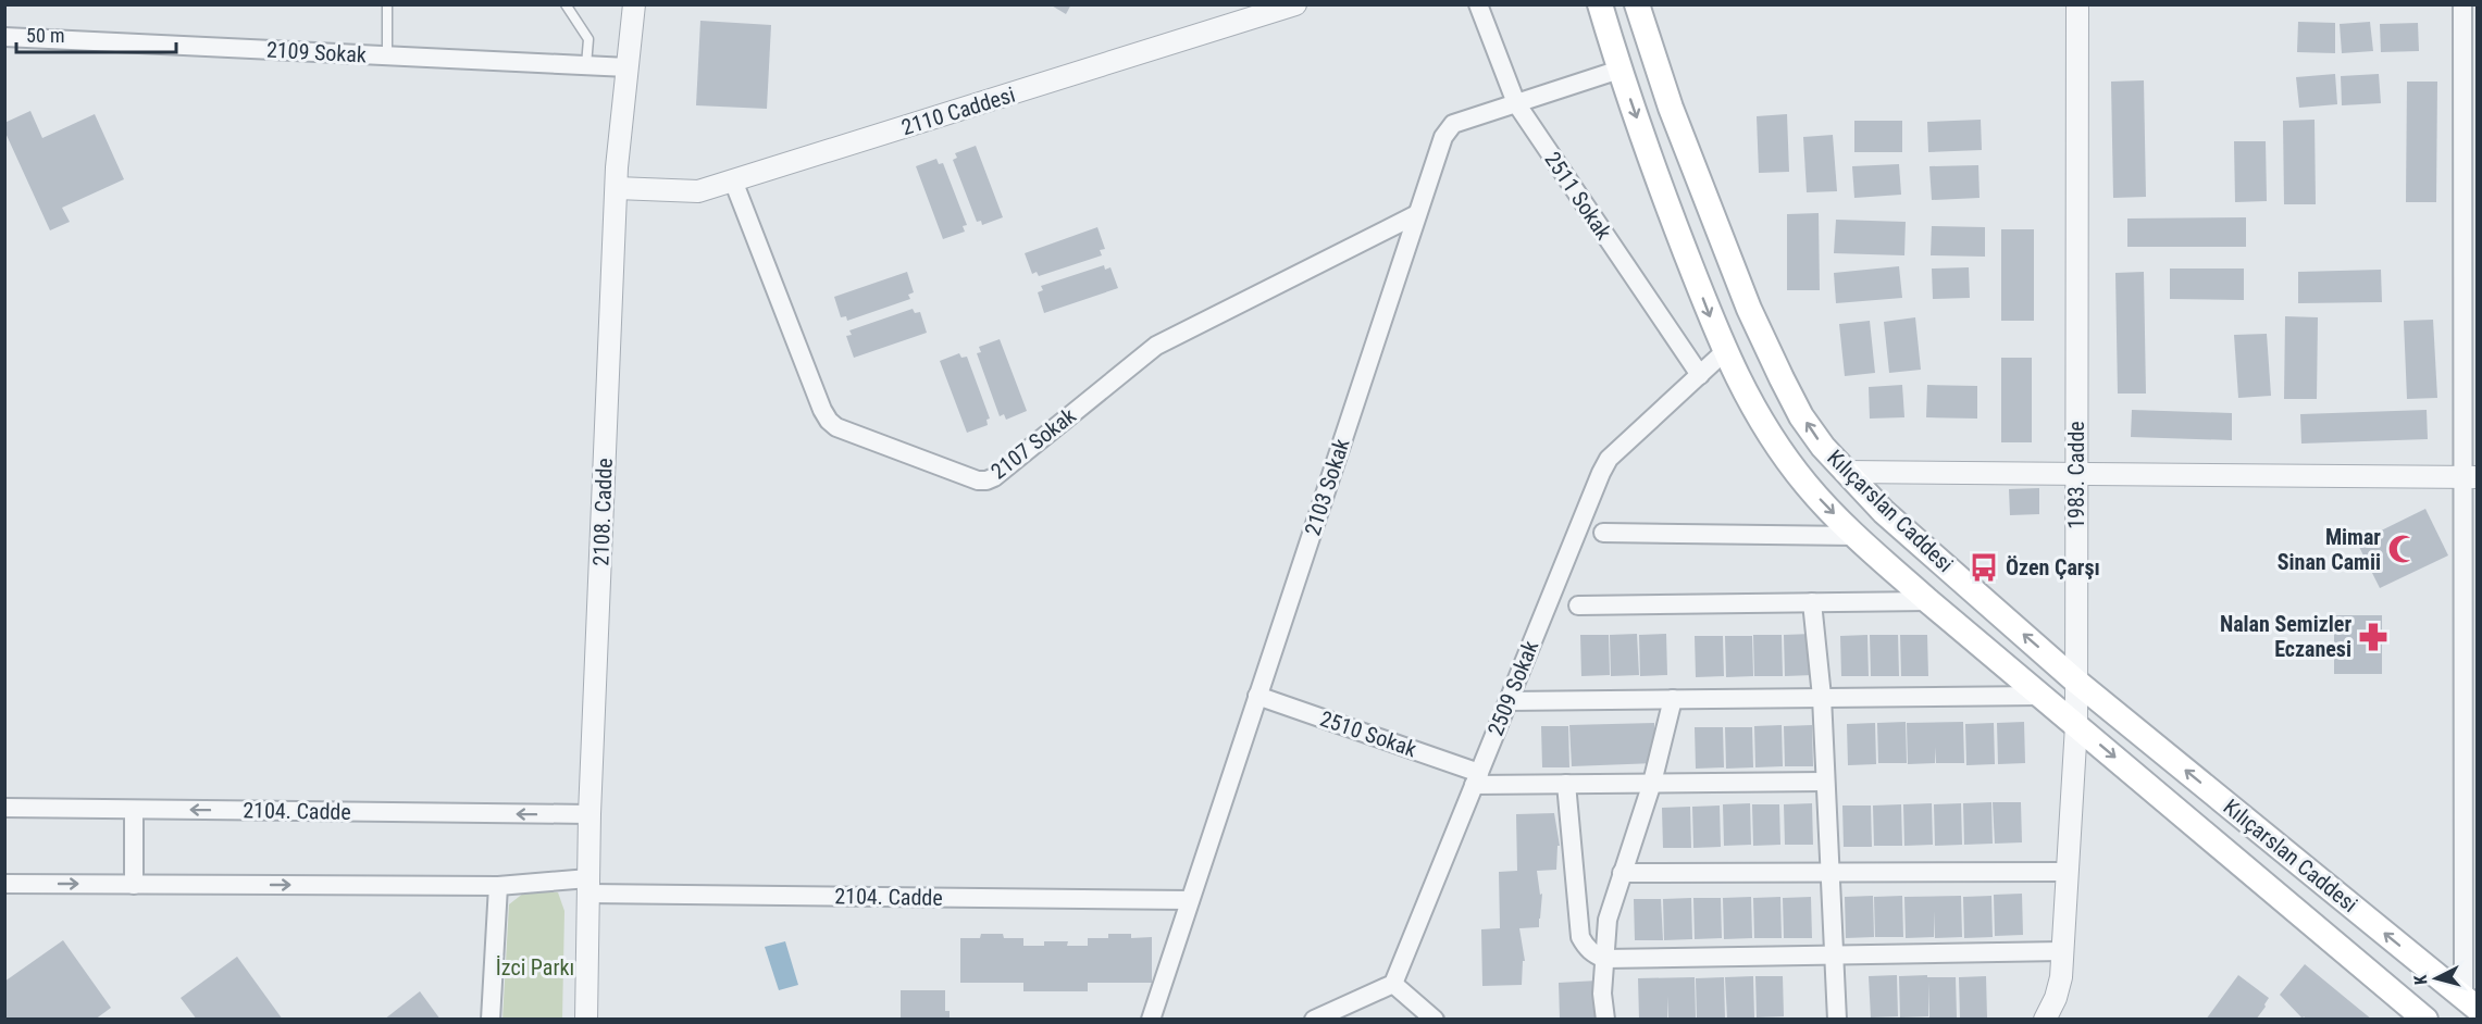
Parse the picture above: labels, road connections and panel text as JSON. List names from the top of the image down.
{
  "streets": {
    "main road": ["Kılıçarslan Caddesi"],
    "street": [
      "2109 Sokak",
      "2110 Caddesi",
      "2511 Sokak",
      "2107 Sokak",
      "1983. Cadde",
      "2103 Sokak",
      "2108. Cadde",
      "2509 Sokak",
      "2510 Sokak",
      "2104. Cadde"
    ]
  },
  "crossings": [
    ["2109 Sokak", "2108. Cadde"],
    ["2110 Caddesi", "2107 Sokak"],
    ["2110 Caddesi", "2108. Cadde"],
    ["2511 Sokak", "2103 Sokak"],
    ["2511 Sokak", "2509 Sokak"],
    ["2107 Sokak", "2103 Sokak"],
    ["1983. Cadde", "Kılıçarslan Caddesi"],
    ["2103 Sokak", "Kılıçarslan Caddesi"],
    ["2103 Sokak", "2510 Sokak"],
    ["2103 Sokak", "2104. Cadde"],
    ["Kılıçarslan Caddesi", "2509 Sokak"],
    ["2108. Cadde", "2104. Cadde"],
    ["2509 Sokak", "2510 Sokak"]
  ],
  "parks": ["İzci Parkı"],
  "places": {
    "mosque": ["Mimar Sinan Camii"],
    "bus stop": ["Özen Çarşı"],
    "pharmacy": ["Nalan Semizler Eczanesi"]
  },
  "scale_bar": "50 m",
  "north": "left"
}
